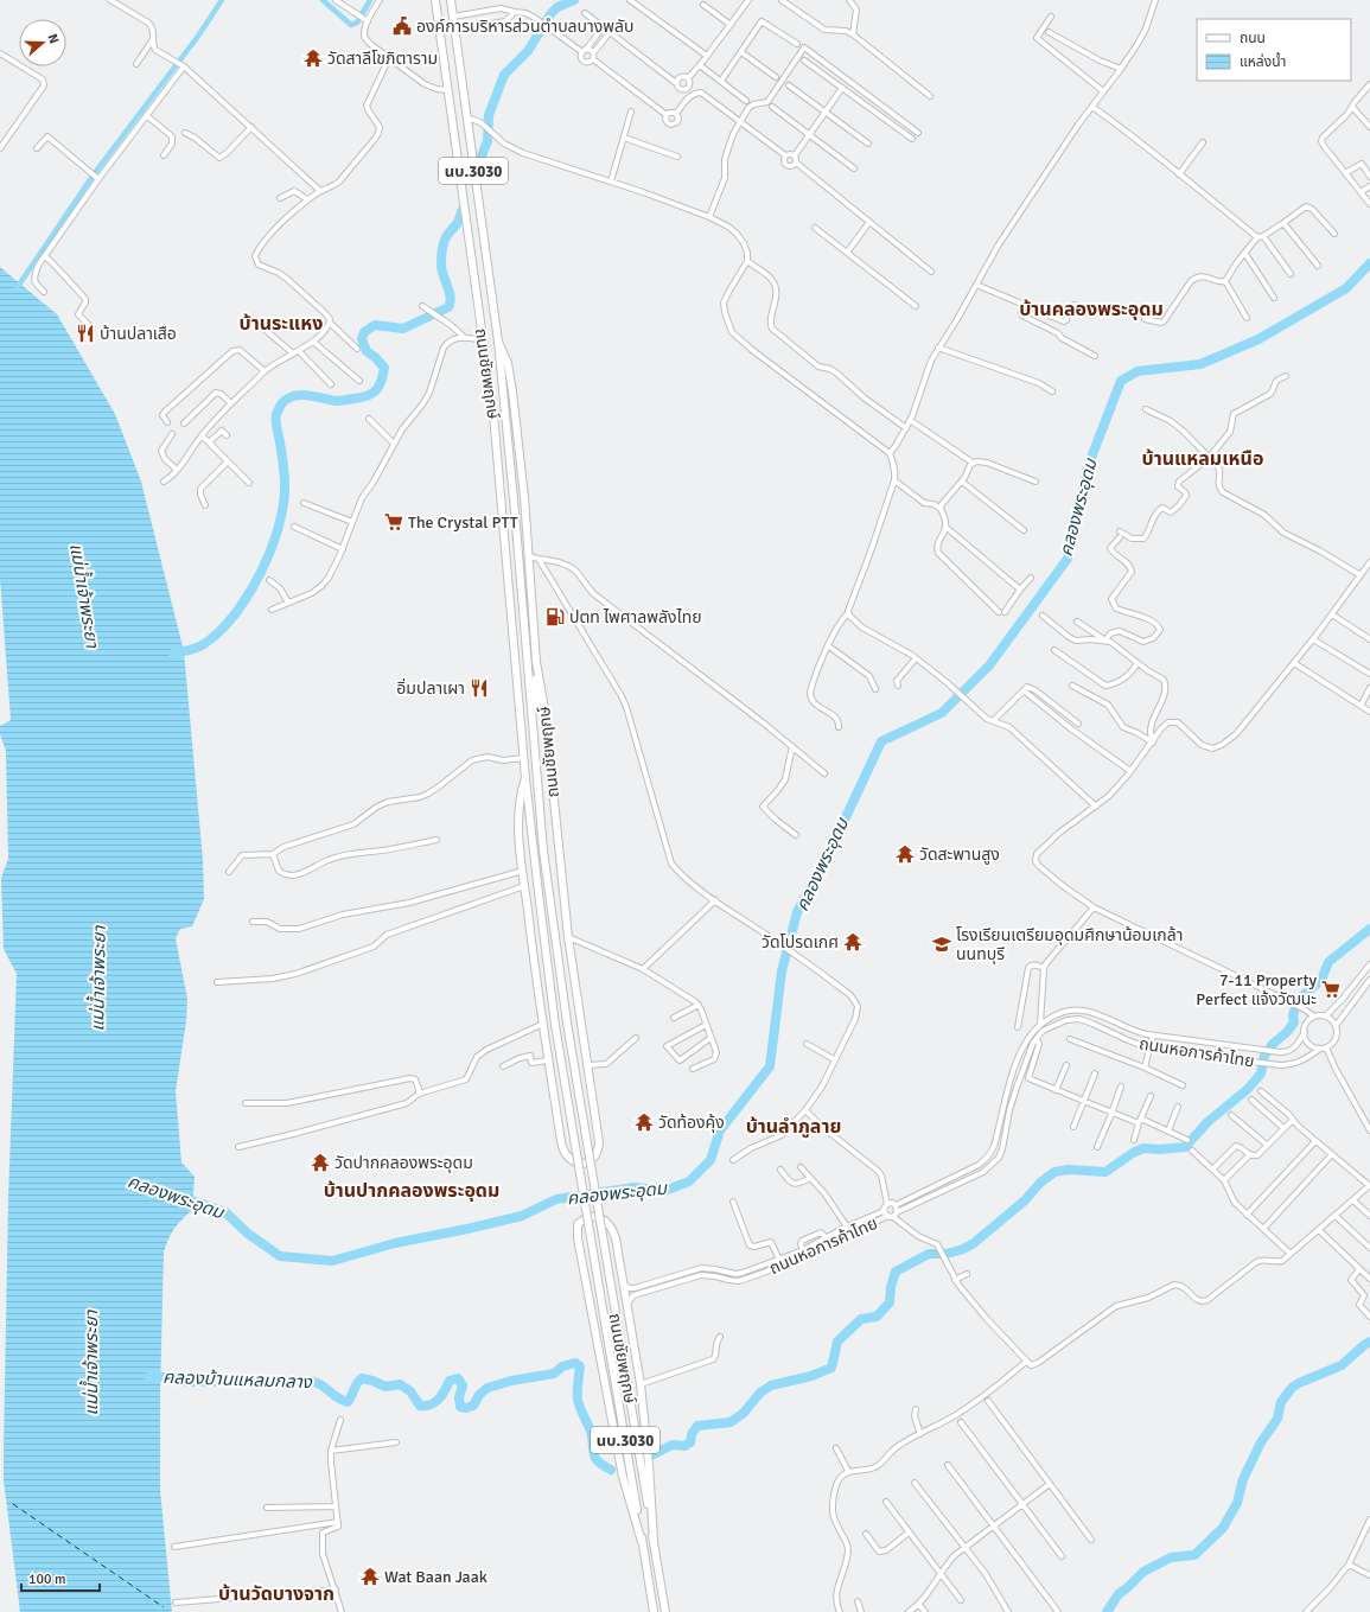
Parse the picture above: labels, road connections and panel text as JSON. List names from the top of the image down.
{
  "streets": {
    "main road": ["นบ.3030", "ถนนชัยพฤกษ์"],
    "street": ["ถนนหอการค้าไทย"]
  },
  "districts": [
    "บ้านคลองพระอุดม",
    "บ้านระแหง",
    "บ้านแหลมเหนือ",
    "บ้านลำภูลาย",
    "บ้านปากคลองพระอุดม",
    "บ้านวัดบางจาก"
  ],
  "water": ["คลองพระอุดม", "แม่น้ำเจ้าพระยา", "คลองบ้านแหลมกลาง"],
  "places": {
    "public building": ["องค์การบริหารส่วนตำบลบางพลับ"],
    "temple": [
      "วัดสาลีโขภิตาราม",
      "วัดสะพานสูง",
      "วัดโปรดเกศ",
      "วัดท้องคุ้ง",
      "วัดปากคลองพระอุดม",
      "Wat Baan Jaak"
    ],
    "restaurant": ["บ้านปลาเสือ", "อิ่มปลาเผา"],
    "supermarket": ["The Crystal PTT", "7-11 Property Perfect แจ้งวัฒนะ"],
    "fuel station": ["ปตท ไพศาลพลังไทย"],
    "school or university": ["โรงเรียนเตรียมอุดมศึกษาน้อมเกล้า นนทบุรี"]
  },
  "legend": ["ถนน", "แหล่งน้ำ"],
  "scale_bar": "100 m",
  "north": "right"
}
